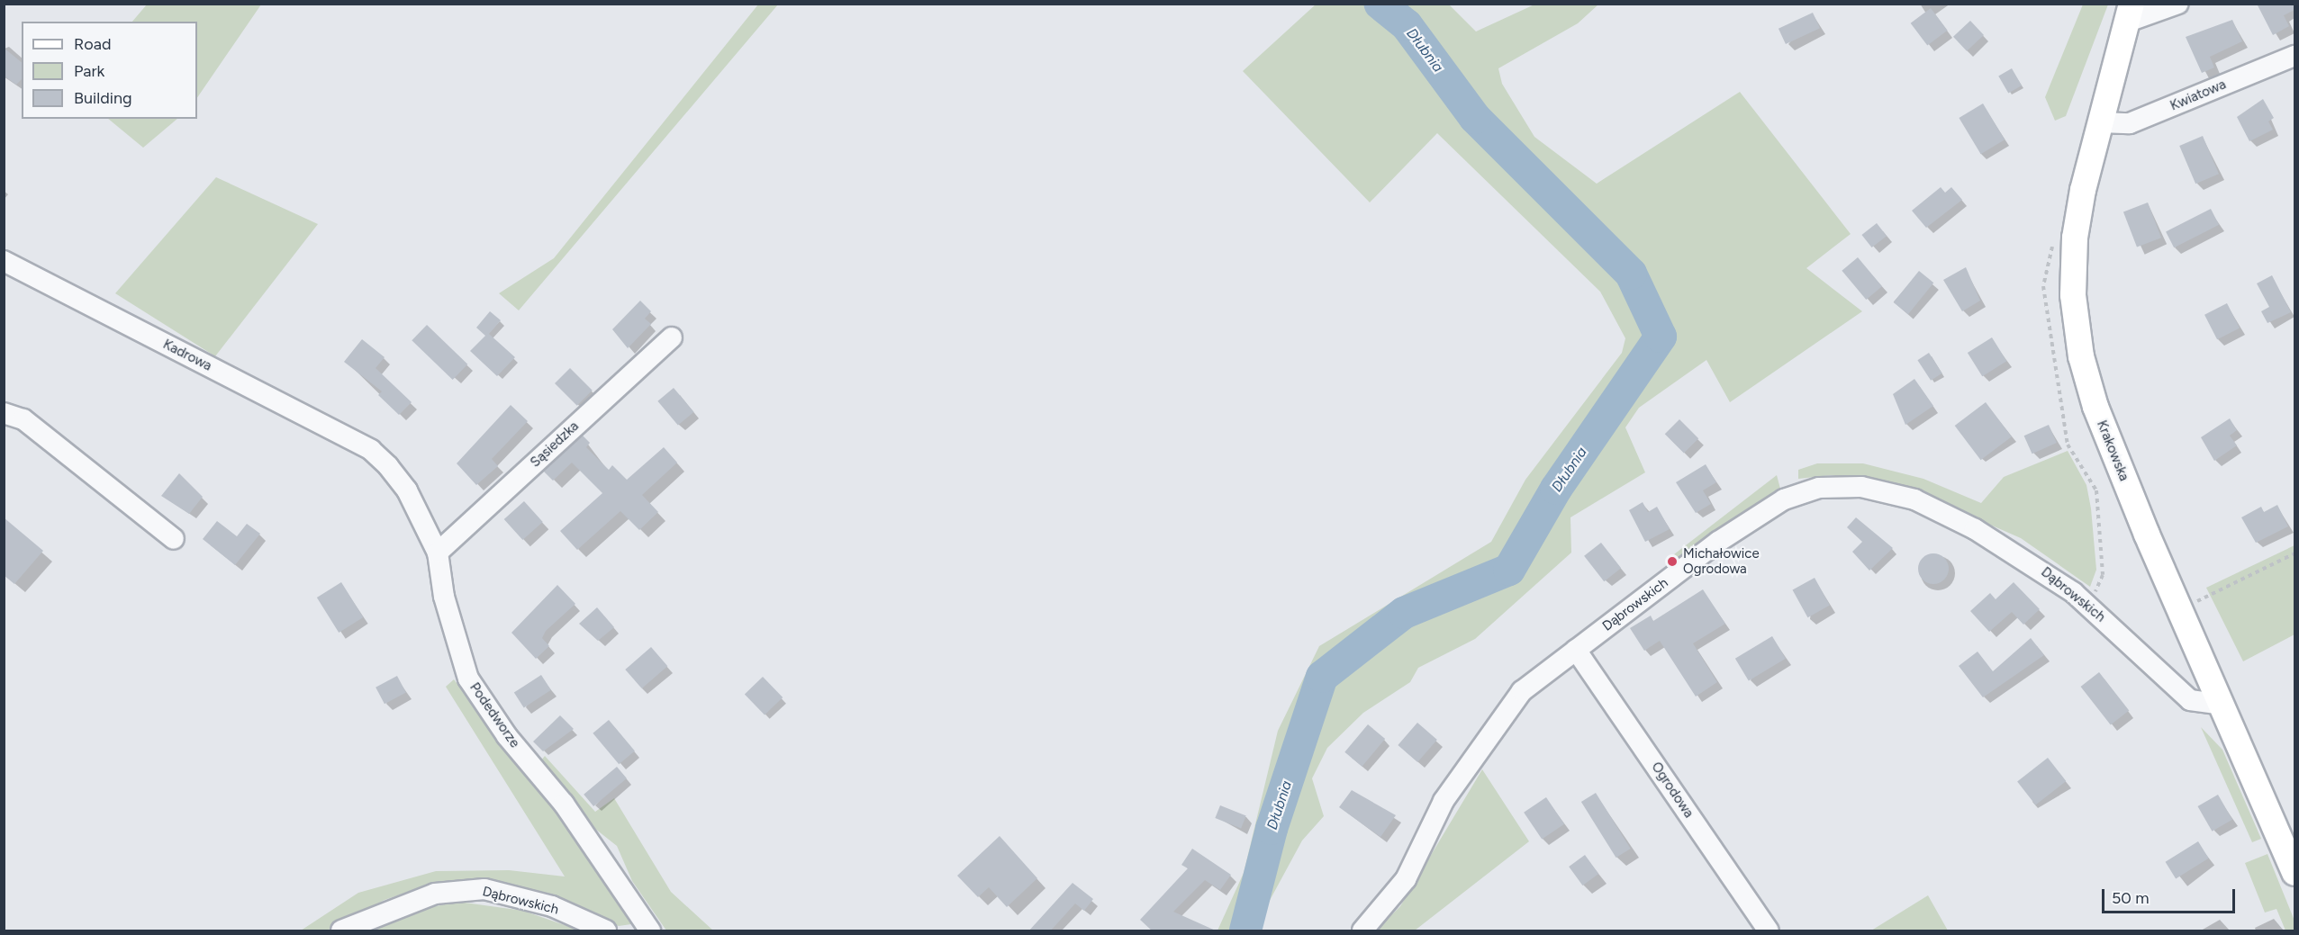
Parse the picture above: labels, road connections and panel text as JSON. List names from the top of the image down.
{
  "streets": {
    "main road": ["Krakowska"],
    "street": [
      "Kwiatowa",
      "Kadrowa",
      "Sąsiedzka",
      "Dąbrowskich",
      "Podedworze",
      "Ogrodowa"
    ]
  },
  "crossings": [
    ["Kwiatowa", "Krakowska"],
    ["Kadrowa", "Podedworze"],
    ["Sąsiedzka", "Podedworze"],
    ["Krakowska", "Dąbrowskich"],
    ["Dąbrowskich", "Ogrodowa"]
  ],
  "water": ["Dłubnia"],
  "places": ["Michałowice Ogrodowa"],
  "legend": ["Road", "Park", "Building"],
  "scale_bar": "50 m"
}
